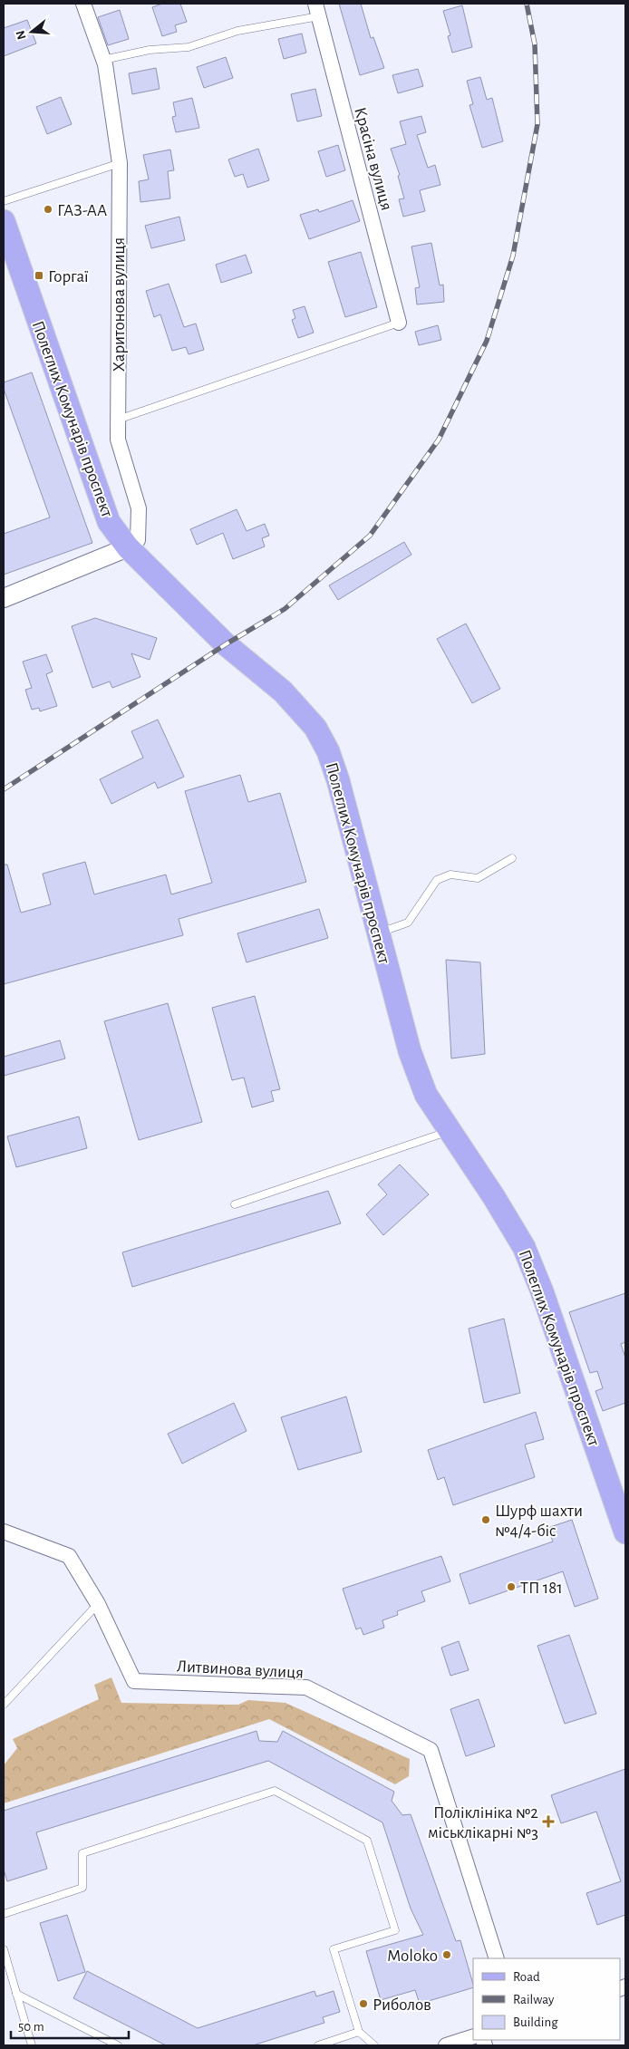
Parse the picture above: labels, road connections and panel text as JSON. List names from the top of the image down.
{
  "streets": {
    "main road": ["Полеглих Комунарів проспект"],
    "street": ["Красіна вулиця", "Харитонова вулиця", "Литвинова вулиця"]
  },
  "crossings": [
    ["Харитонова вулиця", "Полеглих Комунарів проспект"]
  ],
  "places": {
    "other": [
      "ГАЗ-АА",
      "Шурф шахти №4/4-біс",
      "ТП 181",
      "Moloko",
      "Риболов"
    ],
    "transit": ["Горгаї"],
    "health": ["Поліклініка №2 міськлікарні №3"]
  },
  "legend": ["Road", "Railway", "Building"],
  "scale_bar": "50 m",
  "north": "left"
}
